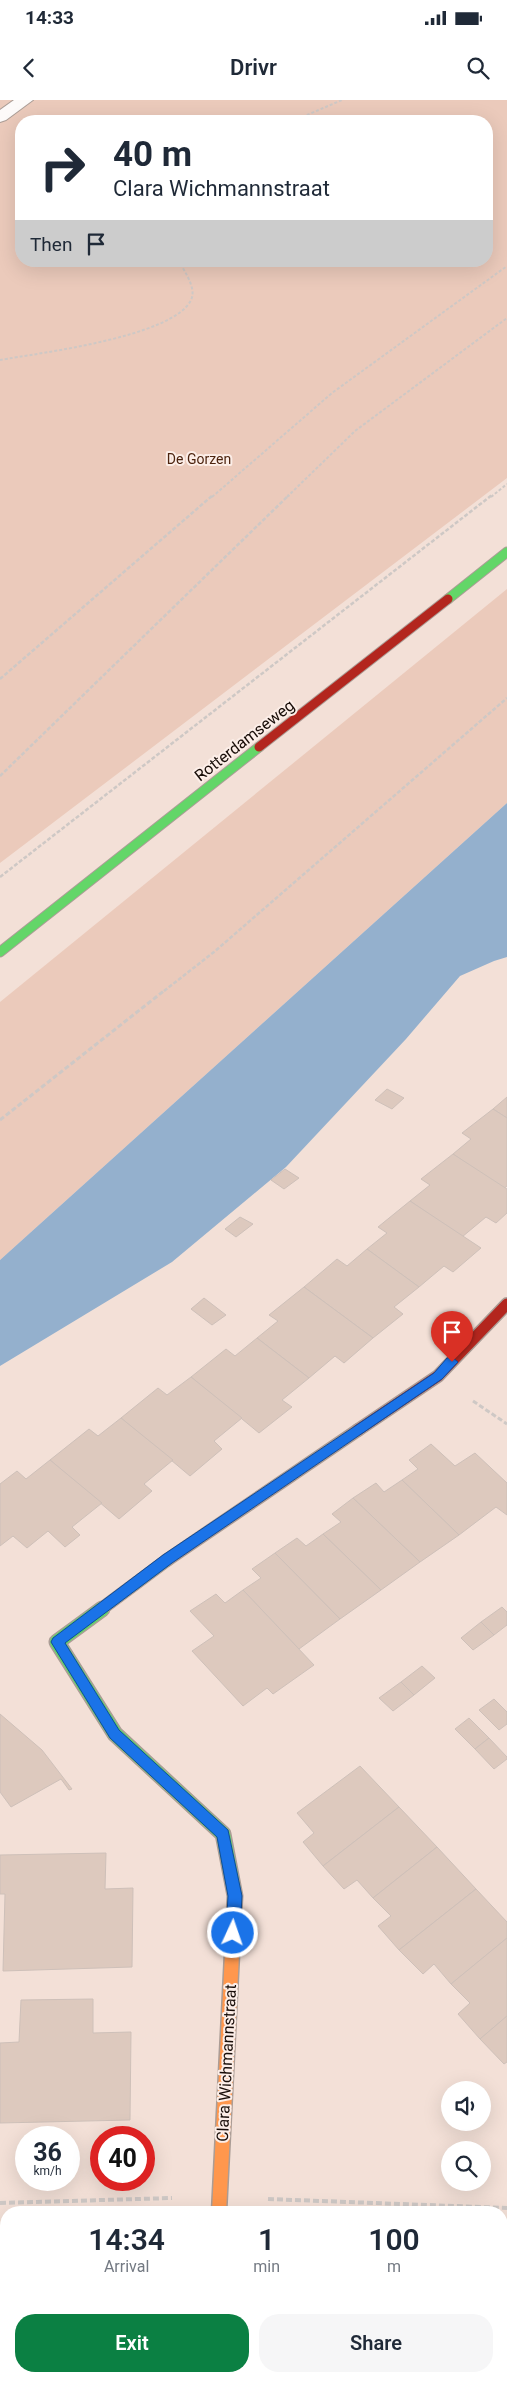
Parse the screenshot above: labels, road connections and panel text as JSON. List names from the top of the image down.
{
  "streets": {
    "street": ["Rotterdamseweg", "Clara Wichmannstraat"]
  },
  "parks": ["De Gorzen"],
  "page": {
    "status": "14:33",
    "header": "Drivr",
    "turn": ["40 m", "Clara Wichmannstraat"],
    "then": "Then",
    "speed": "36 km/h",
    "limit": "40",
    "eta": [
      "14:34",
      "Arrival",
      "1",
      "min",
      "100",
      "m"
    ],
    "buttons": ["Exit", "Share"]
  }
}
